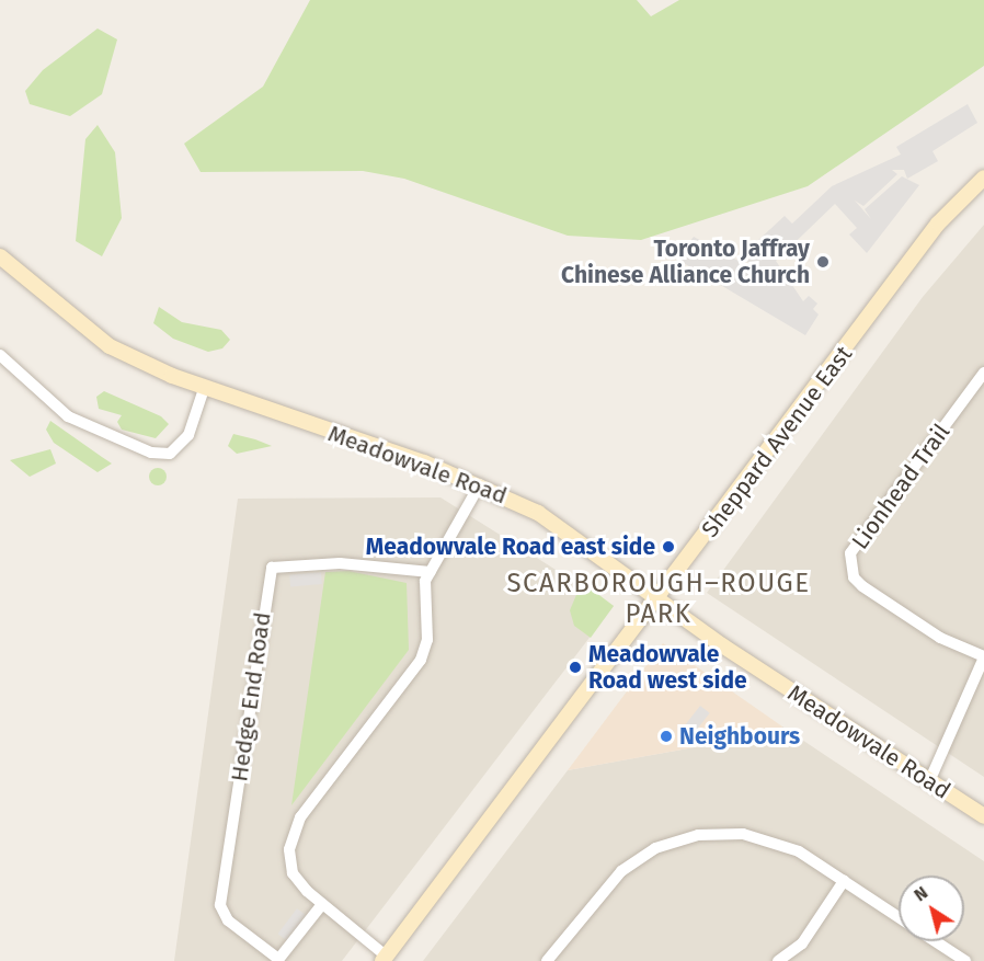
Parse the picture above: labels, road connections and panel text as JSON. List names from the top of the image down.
{
  "streets": {
    "main road": ["Sheppard Avenue East", "Meadowvale Road"],
    "street": ["Lionhead Trail", "Hedge End Road"]
  },
  "crossings": [
    ["Sheppard Avenue East", "Meadowvale Road"]
  ],
  "districts": ["SCARBOROUGH–ROUGE PARK"],
  "places": [
    "Toronto Jaffray Chinese Alliance Church",
    "Meadowvale Road east side",
    "Meadowvale Road west side",
    "Neighbours"
  ],
  "north": "top left"
}
